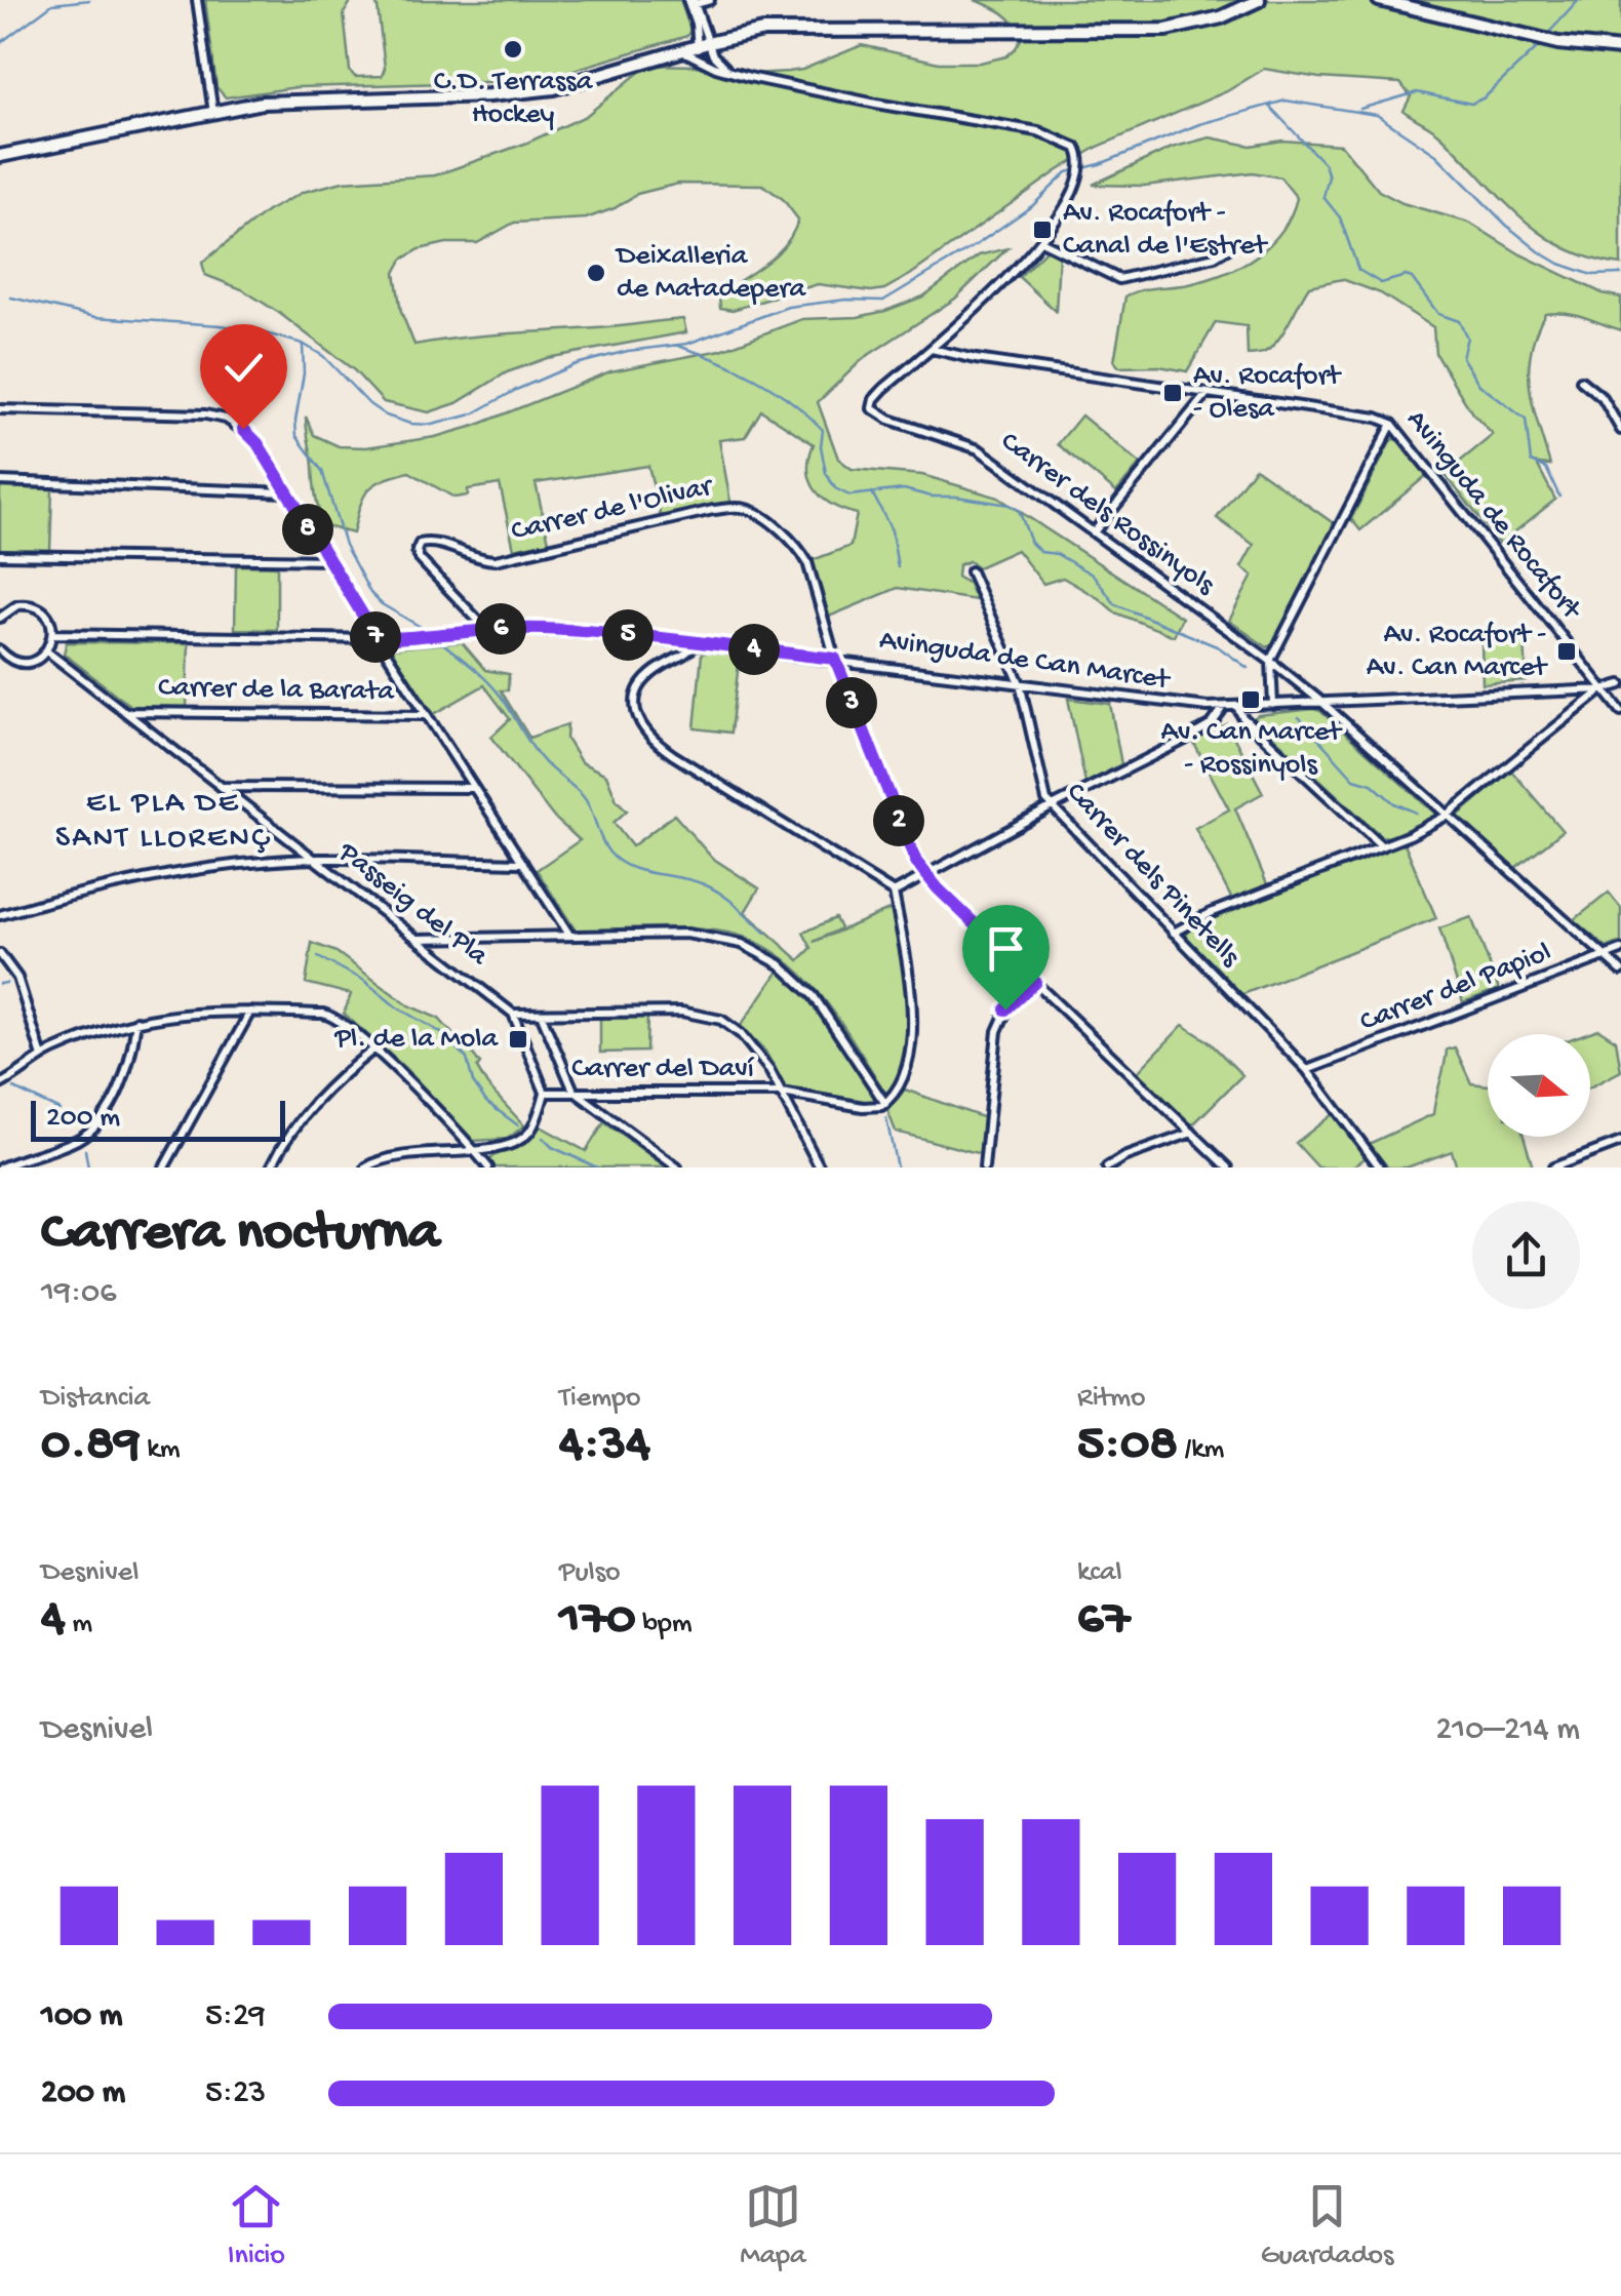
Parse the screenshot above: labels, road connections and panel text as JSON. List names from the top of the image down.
{
  "streets": {
    "street": [
      "Carrer de l'Olivar",
      "Carrer dels Rossinyols",
      "Avinguda de Rocafort",
      "Avinguda de Can Marcet",
      "Carrer de la Barata",
      "Carrer dels Pinetells",
      "Passeig del Pla",
      "Carrer del Papiol",
      "Carrer del Daví"
    ]
  },
  "crossings": [
    ["Carrer de l'Olivar", "Avinguda de Can Marcet"],
    ["Carrer dels Rossinyols", "Avinguda de Rocafort"],
    ["Carrer dels Rossinyols", "Avinguda de Can Marcet"],
    ["Carrer dels Rossinyols", "Carrer del Papiol"],
    ["Avinguda de Rocafort", "Avinguda de Can Marcet"],
    ["Avinguda de Can Marcet", "Carrer dels Pinetells"],
    ["Carrer de la Barata", "Passeig del Pla"],
    ["Carrer dels Pinetells", "Carrer del Papiol"],
    ["Passeig del Pla", "Carrer del Daví"]
  ],
  "districts": ["EL PLA DE SANT LLORENÇ"],
  "places": {
    "other": ["C.D. Terrassa Hockey", "Deixalleria de Matadepera"],
    "transit": [
      "Av. Rocafort - Canal de l'Estret",
      "Av. Rocafort - Olesa",
      "Av. Rocafort - Av. Can Marcet",
      "Av. Can Marcet - Rossinyols",
      "Pl. de la Mola"
    ]
  },
  "scale_bar": "200 m",
  "north": "right",
  "page": {
    "pins": [
      "8",
      "6",
      "5",
      "7",
      "4",
      "3",
      "2"
    ],
    "scale": "200 m",
    "heading": ["Carrera nocturna", "19:06"],
    "stats": [
      ["Distancia", "0.89 km"],
      ["Tiempo", "4:34"],
      ["Ritmo", "5:08 /km"],
      ["Desnivel", "4 m"],
      ["Pulso", "170 bpm"],
      ["kcal", "67"]
    ],
    "chart": ["Desnivel", "210–214 m"],
    "list": [
      {
        "name": "100 m",
        "note": "5:29"
      },
      {
        "name": "200 m",
        "note": "5:23"
      }
    ],
    "tabs": ["Inicio", "Mapa", "Guardados"]
  }
}
